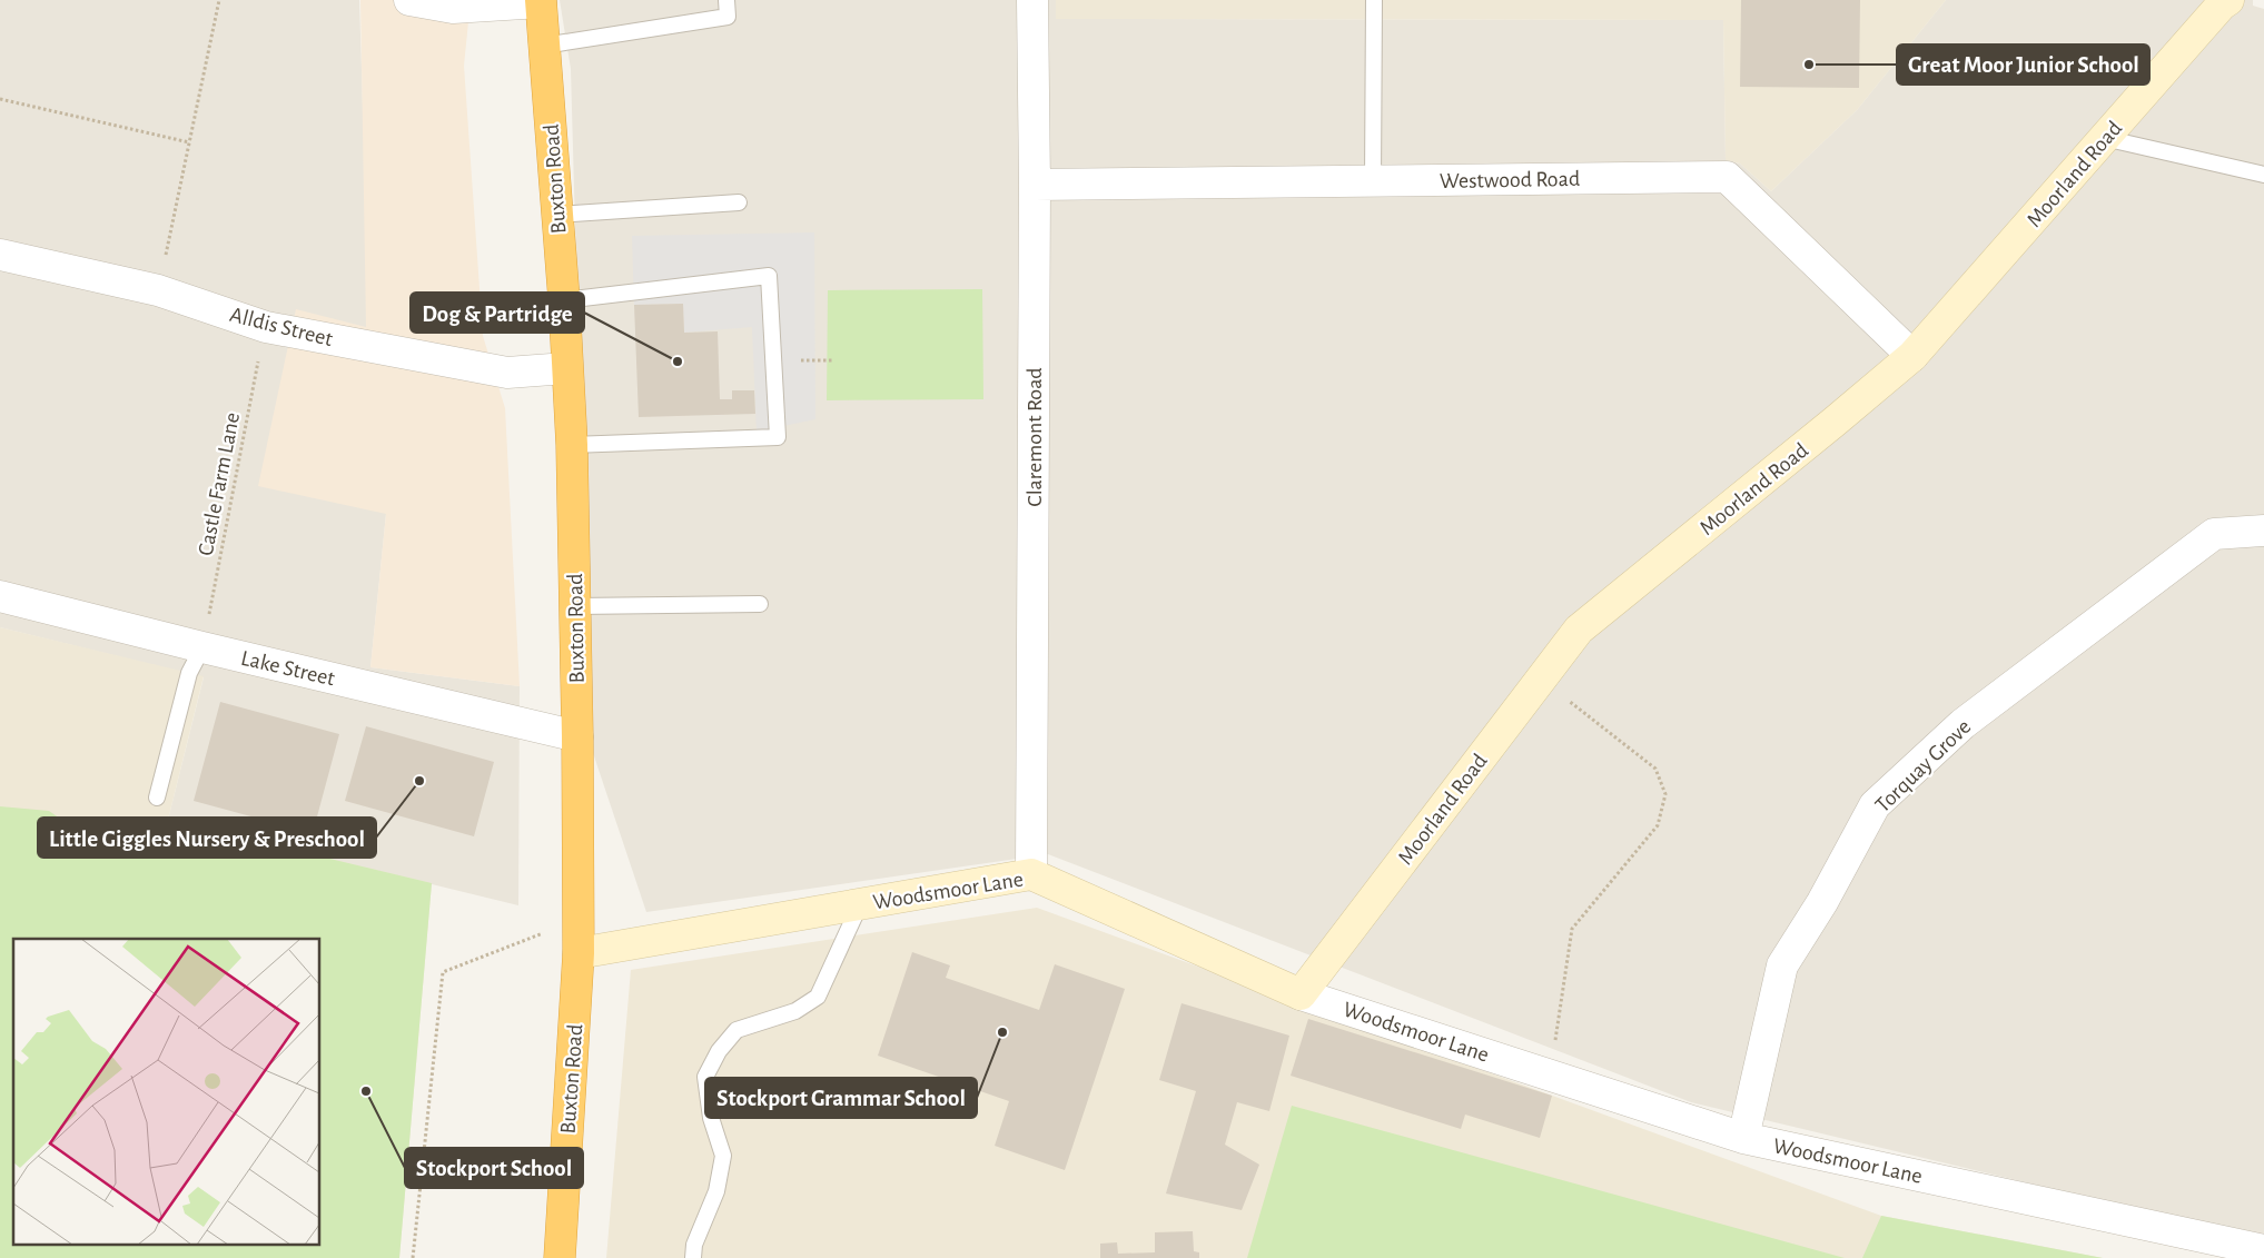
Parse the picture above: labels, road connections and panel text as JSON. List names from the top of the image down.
{
  "streets": {
    "highway": ["Buxton Road"],
    "street": [
      "Moorland Road",
      "Westwood Road",
      "Alldis Street",
      "Claremont Road",
      "Lake Street",
      "Torquay Grove",
      "Woodsmoor Lane"
    ],
    "path": ["Castle Farm Lane"]
  },
  "crossings": [
    ["Moorland Road", "Westwood Road"],
    ["Moorland Road", "Woodsmoor Lane"],
    ["Buxton Road", "Alldis Street"],
    ["Buxton Road", "Lake Street"],
    ["Buxton Road", "Woodsmoor Lane"],
    ["Westwood Road", "Claremont Road"],
    ["Alldis Street", "Castle Farm Lane"],
    ["Claremont Road", "Woodsmoor Lane"],
    ["Castle Farm Lane", "Lake Street"],
    ["Torquay Grove", "Woodsmoor Lane"]
  ],
  "places": [
    "Great Moor Junior School",
    "Dog & Partridge",
    "Little Giggles Nursery & Preschool",
    "Stockport Grammar School",
    "Stockport School"
  ]
}
